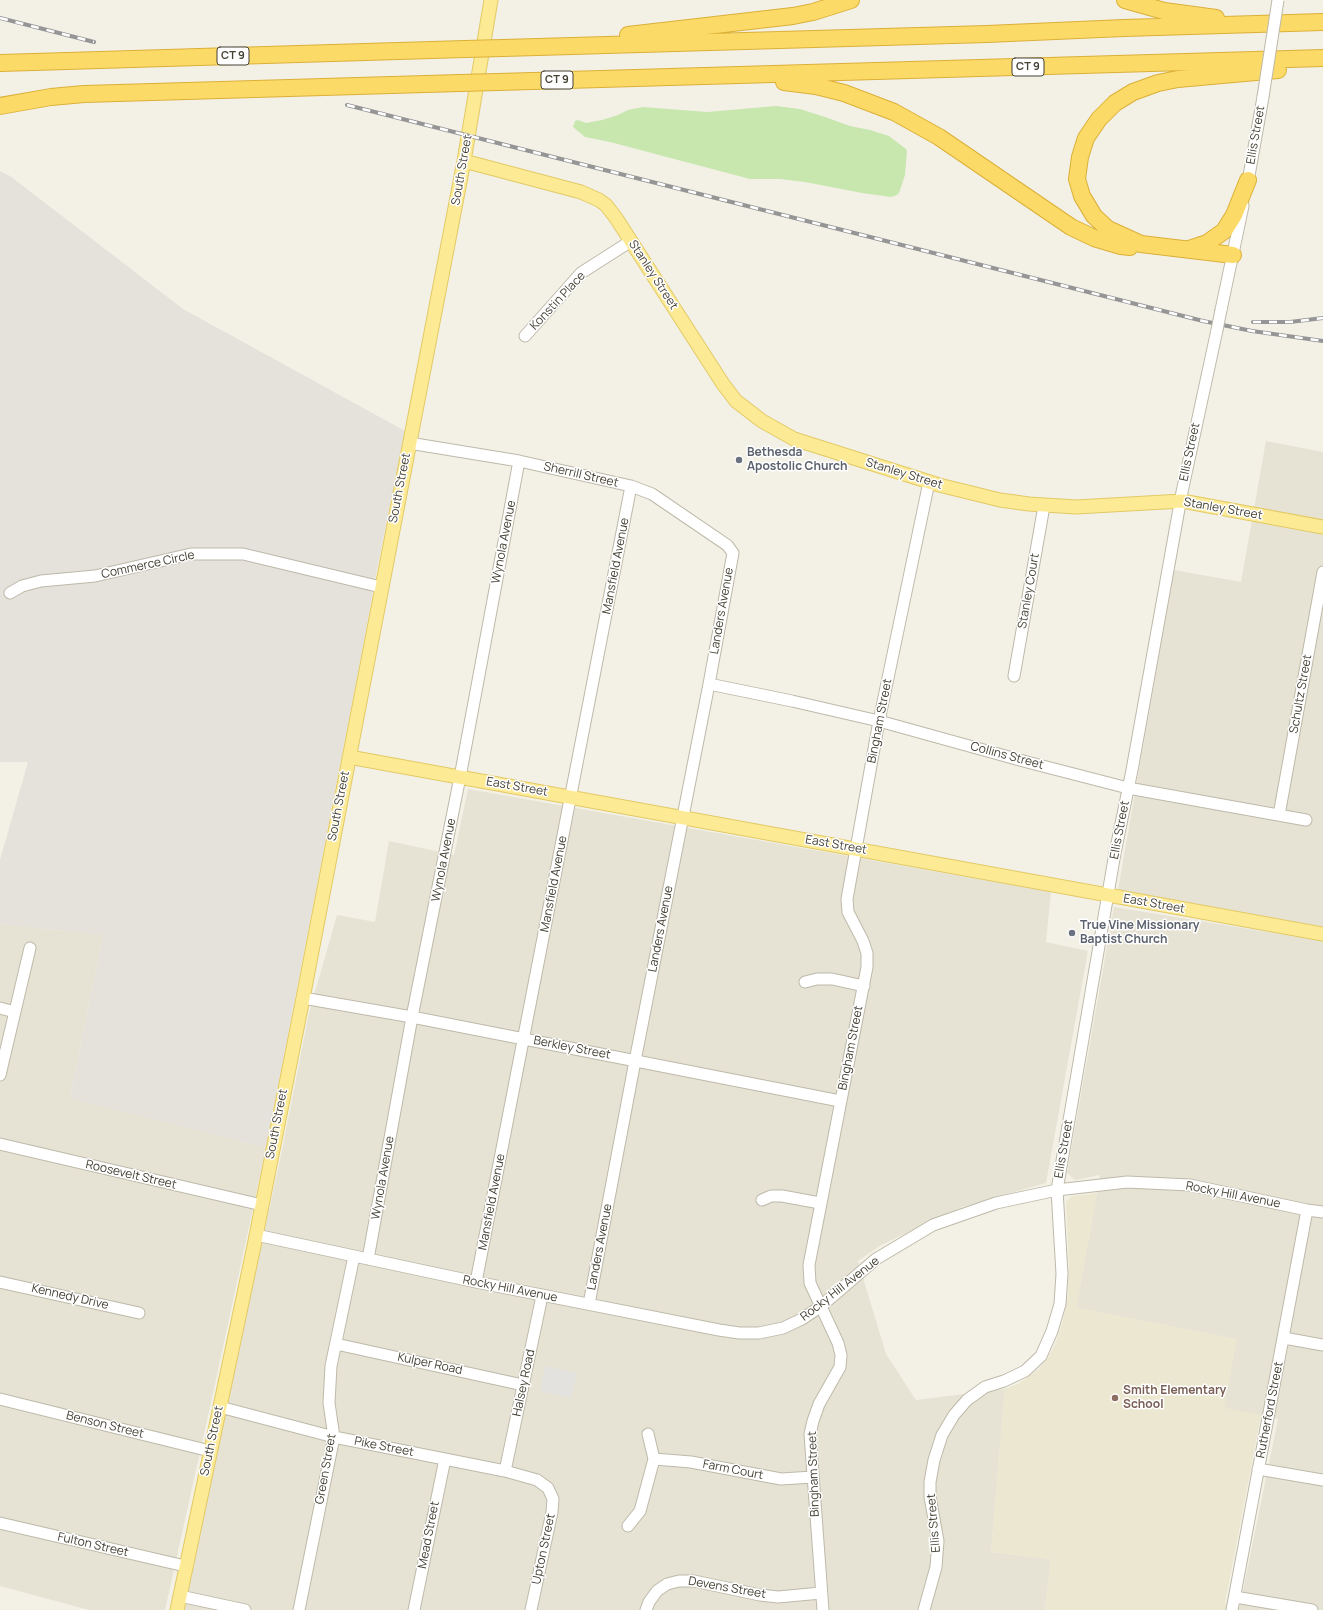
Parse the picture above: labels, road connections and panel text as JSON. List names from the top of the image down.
{
  "streets": {
    "highway": ["CT 9"],
    "main road": ["South Street", "Stanley Street", "East Street"],
    "street": [
      "Ellis Street",
      "Konstin Place",
      "Sherrill Street",
      "Wynola Avenue",
      "Commerce Circle",
      "Mansfield Avenue",
      "Stanley Court",
      "Landers Avenue",
      "Schultz Street",
      "Bingham Street",
      "Collins Street",
      "Berkley Street",
      "Roosevelt Street",
      "Rocky Hill Avenue",
      "Kennedy Drive",
      "Kulper Road",
      "Halsey Road",
      "Rutherford Street",
      "Benson Street",
      "Pike Street",
      "Green Street",
      "Farm Court",
      "Mead Street",
      "Fulton Street",
      "Upton Street",
      "Devens Street"
    ]
  },
  "crossings": [
    ["Ellis Street", "Stanley Street"],
    ["Ellis Street", "Collins Street"],
    ["Ellis Street", "East Street"],
    ["Ellis Street", "Rocky Hill Avenue"],
    ["South Street", "Stanley Street"],
    ["South Street", "Sherrill Street"],
    ["South Street", "Commerce Circle"],
    ["South Street", "East Street"],
    ["South Street", "Berkley Street"],
    ["South Street", "Roosevelt Street"],
    ["South Street", "Rocky Hill Avenue"],
    ["South Street", "Benson Street"],
    ["South Street", "Pike Street"],
    ["South Street", "Fulton Street"],
    ["Stanley Street", "Konstin Place"],
    ["Stanley Street", "Stanley Court"],
    ["Stanley Street", "Bingham Street"],
    ["Sherrill Street", "Wynola Avenue"],
    ["Sherrill Street", "Mansfield Avenue"],
    ["Sherrill Street", "Landers Avenue"],
    ["Wynola Avenue", "East Street"],
    ["Wynola Avenue", "Berkley Street"],
    ["Wynola Avenue", "Rocky Hill Avenue"],
    ["Mansfield Avenue", "East Street"],
    ["Mansfield Avenue", "Berkley Street"],
    ["Mansfield Avenue", "Rocky Hill Avenue"],
    ["Landers Avenue", "Collins Street"],
    ["Landers Avenue", "East Street"],
    ["Landers Avenue", "Berkley Street"],
    ["Landers Avenue", "Rocky Hill Avenue"],
    ["Schultz Street", "Collins Street"],
    ["Bingham Street", "Collins Street"],
    ["Bingham Street", "East Street"],
    ["Bingham Street", "Berkley Street"],
    ["Bingham Street", "Rocky Hill Avenue"],
    ["Bingham Street", "Farm Court"],
    ["Bingham Street", "Devens Street"],
    ["Rocky Hill Avenue", "Halsey Road"],
    ["Rocky Hill Avenue", "Rutherford Street"],
    ["Rocky Hill Avenue", "Green Street"],
    ["Kulper Road", "Halsey Road"],
    ["Kulper Road", "Green Street"],
    ["Halsey Road", "Pike Street"],
    ["Pike Street", "Green Street"],
    ["Pike Street", "Mead Street"],
    ["Pike Street", "Upton Street"]
  ],
  "places": ["Bethesda Apostolic Church", "True Vine Missionary Baptist Church", "Smith Elementary School"]
}
